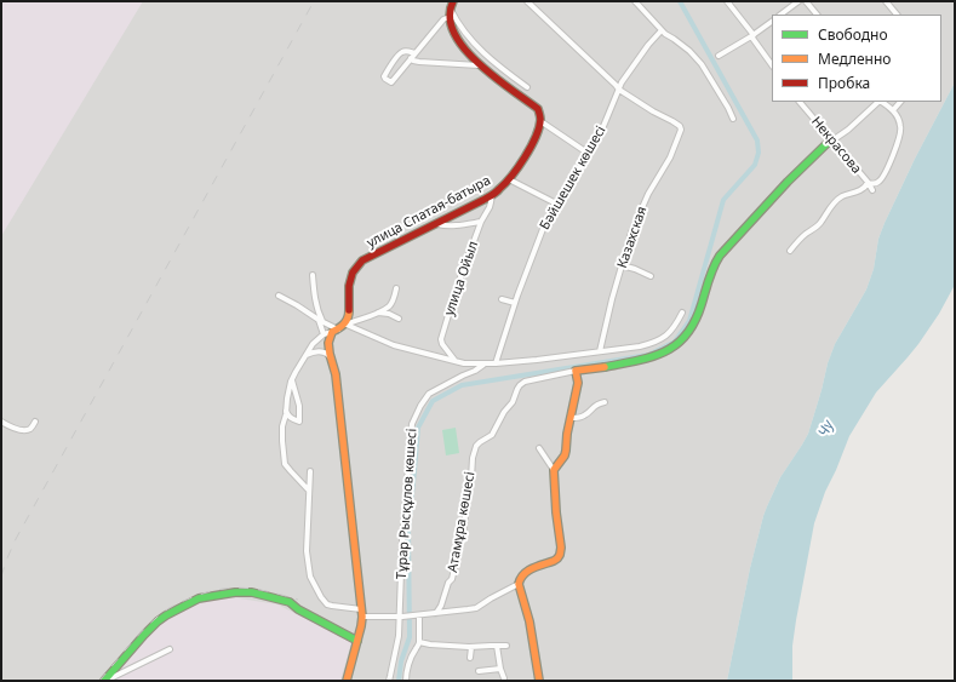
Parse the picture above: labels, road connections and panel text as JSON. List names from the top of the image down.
{
  "streets": {
    "street": [
      "Некрасова",
      "Бәйшешек көшесі",
      "улица Спатая-батыра",
      "Казахская",
      "улица Ойыл",
      "Тұрар Рысқұлов көшесі",
      "Атамұра көшесі"
    ]
  },
  "crossings": [
    ["Бәйшешек көшесі", "Казахская"],
    ["улица Спатая-батыра", "улица Ойыл"]
  ],
  "water": ["Чу"],
  "legend": ["Свободно", "Медленно", "Пробка"]
}
